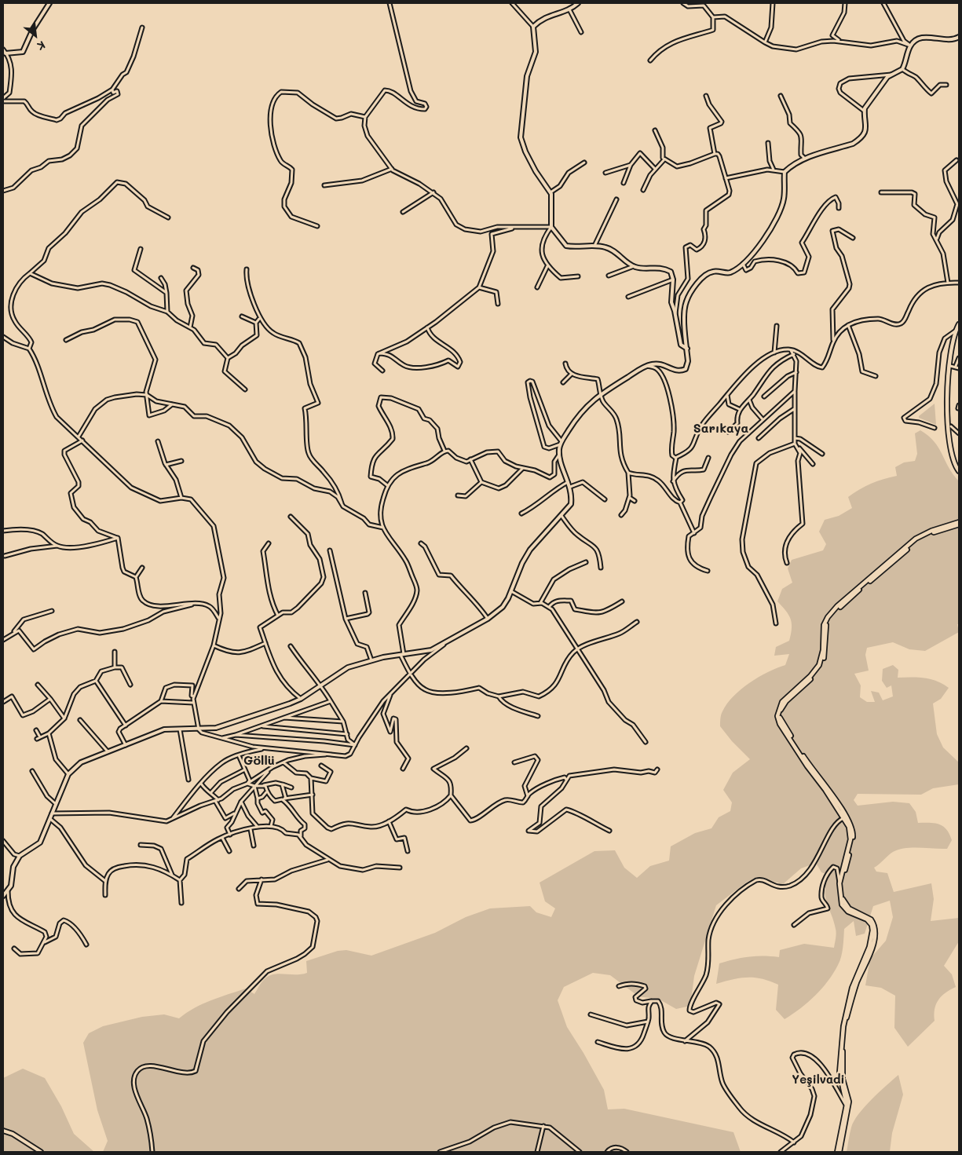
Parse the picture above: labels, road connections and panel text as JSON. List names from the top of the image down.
{
  "districts": ["Sarıkaya", "Göllü", "Yeşilvadi"],
  "north": "bottom right"
}
